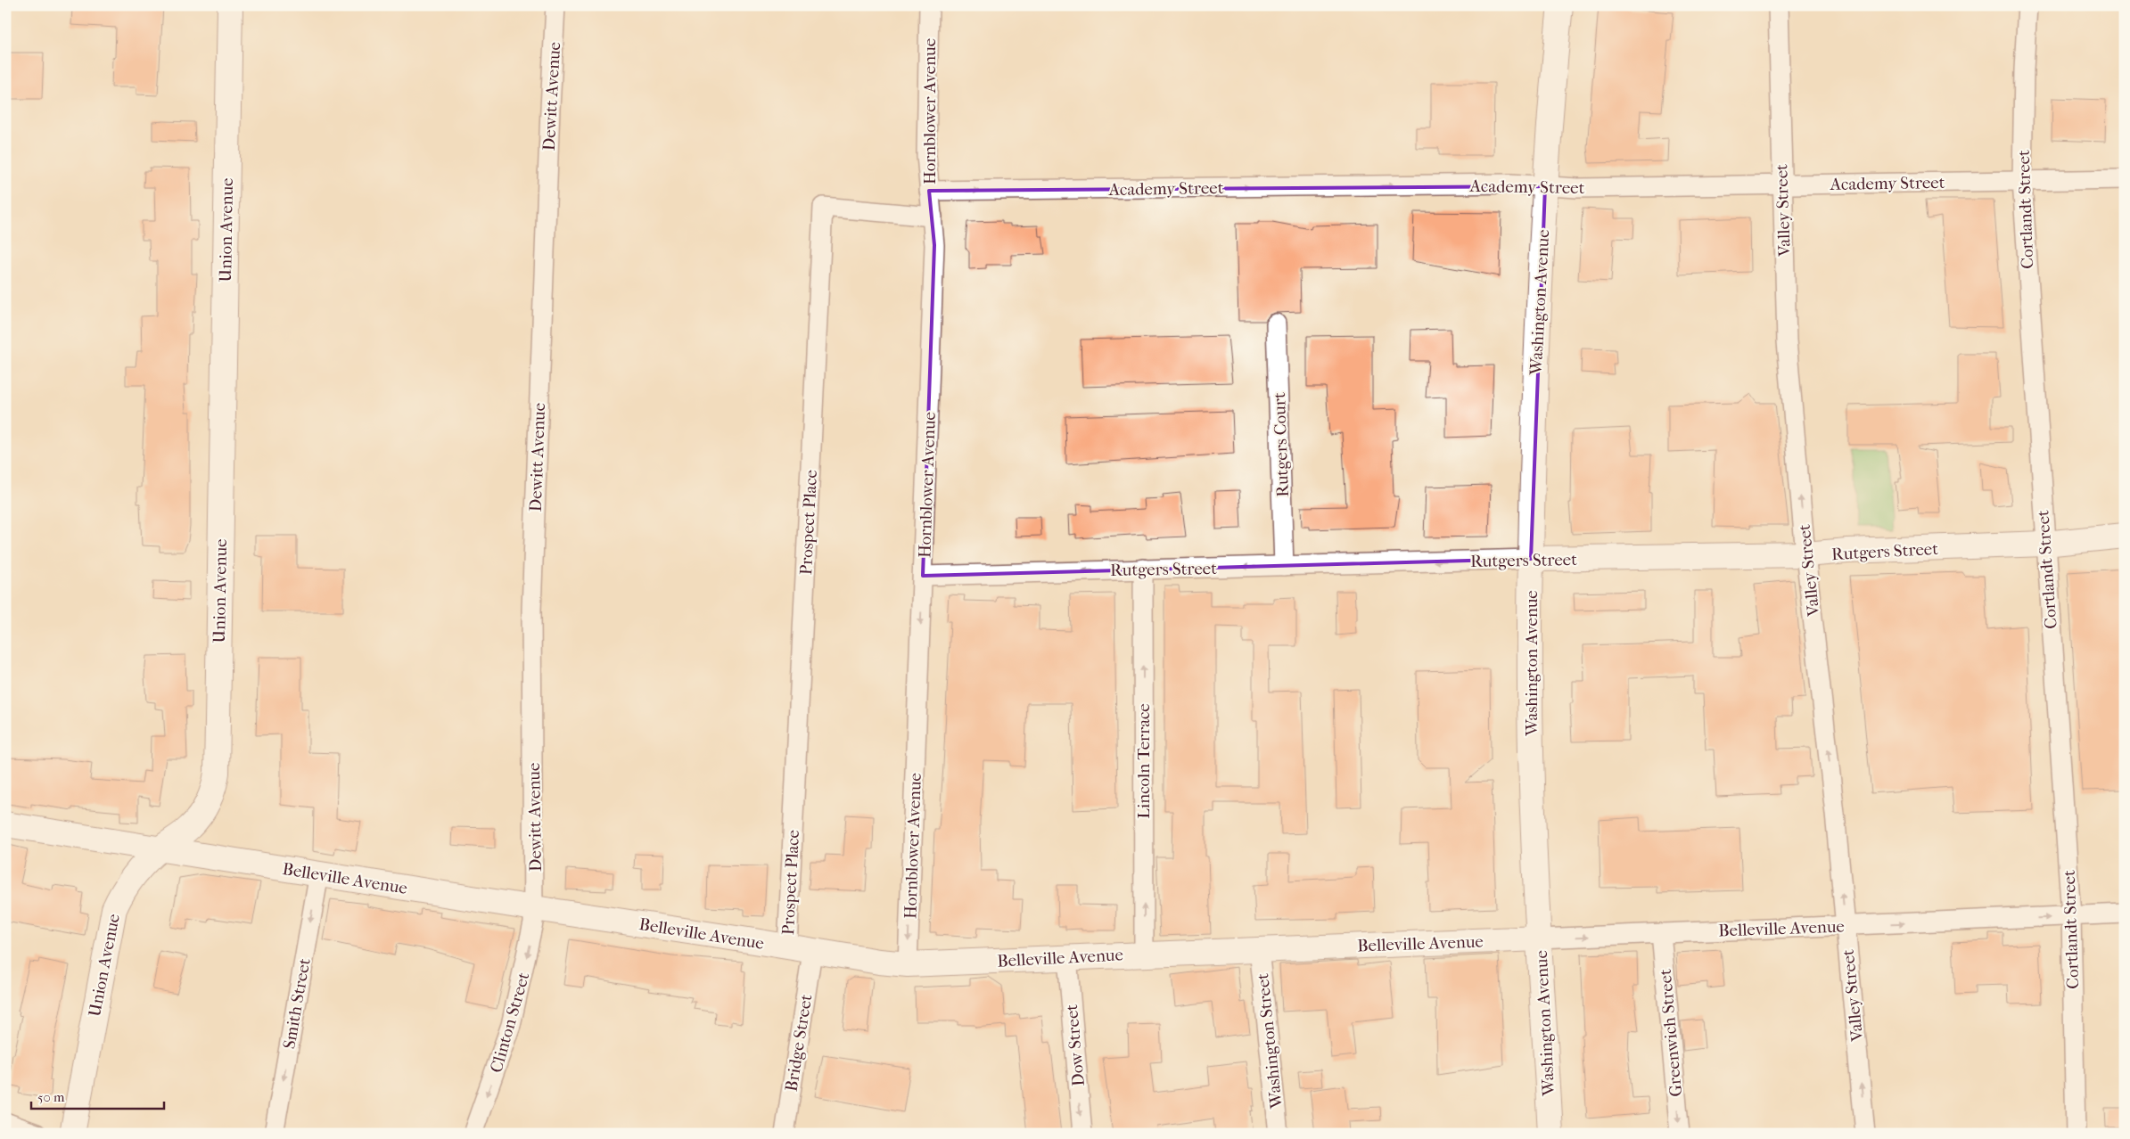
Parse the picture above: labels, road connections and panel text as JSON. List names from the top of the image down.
{
  "streets": {
    "main road": [
      "Union Avenue",
      "Washington Avenue",
      "Rutgers Street",
      "Belleville Avenue"
    ],
    "street": [
      "Dewitt Avenue",
      "Hornblower Avenue",
      "Academy Street",
      "Cortlandt Street",
      "Valley Street",
      "Rutgers Court",
      "Prospect Place",
      "Lincoln Terrace",
      "Smith Street",
      "Clinton Street",
      "Greenwich Street",
      "Washington Street",
      "Bridge Street",
      "Dow Street"
    ]
  },
  "crossings": [
    ["Dewitt Avenue", "Belleville Avenue"],
    ["Dewitt Avenue", "Clinton Street"],
    ["Hornblower Avenue", "Academy Street"],
    ["Hornblower Avenue", "Prospect Place"],
    ["Hornblower Avenue", "Rutgers Street"],
    ["Hornblower Avenue", "Belleville Avenue"],
    ["Academy Street", "Cortlandt Street"],
    ["Academy Street", "Valley Street"],
    ["Academy Street", "Washington Avenue"],
    ["Cortlandt Street", "Rutgers Street"],
    ["Cortlandt Street", "Belleville Avenue"],
    ["Valley Street", "Rutgers Street"],
    ["Valley Street", "Belleville Avenue"],
    ["Union Avenue", "Belleville Avenue"],
    ["Washington Avenue", "Rutgers Street"],
    ["Washington Avenue", "Belleville Avenue"],
    ["Rutgers Court", "Rutgers Street"],
    ["Prospect Place", "Belleville Avenue"],
    ["Rutgers Street", "Lincoln Terrace"],
    ["Lincoln Terrace", "Belleville Avenue"],
    ["Belleville Avenue", "Smith Street"],
    ["Belleville Avenue", "Clinton Street"],
    ["Belleville Avenue", "Greenwich Street"],
    ["Belleville Avenue", "Washington Street"],
    ["Belleville Avenue", "Bridge Street"],
    ["Belleville Avenue", "Dow Street"]
  ],
  "one_way": [
    "Hornblower Avenue",
    "Academy Street",
    "Valley Street",
    "Rutgers Street",
    "Lincoln Terrace",
    "Smith Street",
    "Clinton Street",
    "Greenwich Street",
    "Dow Street"
  ],
  "scale_bar": "50 m"
}
